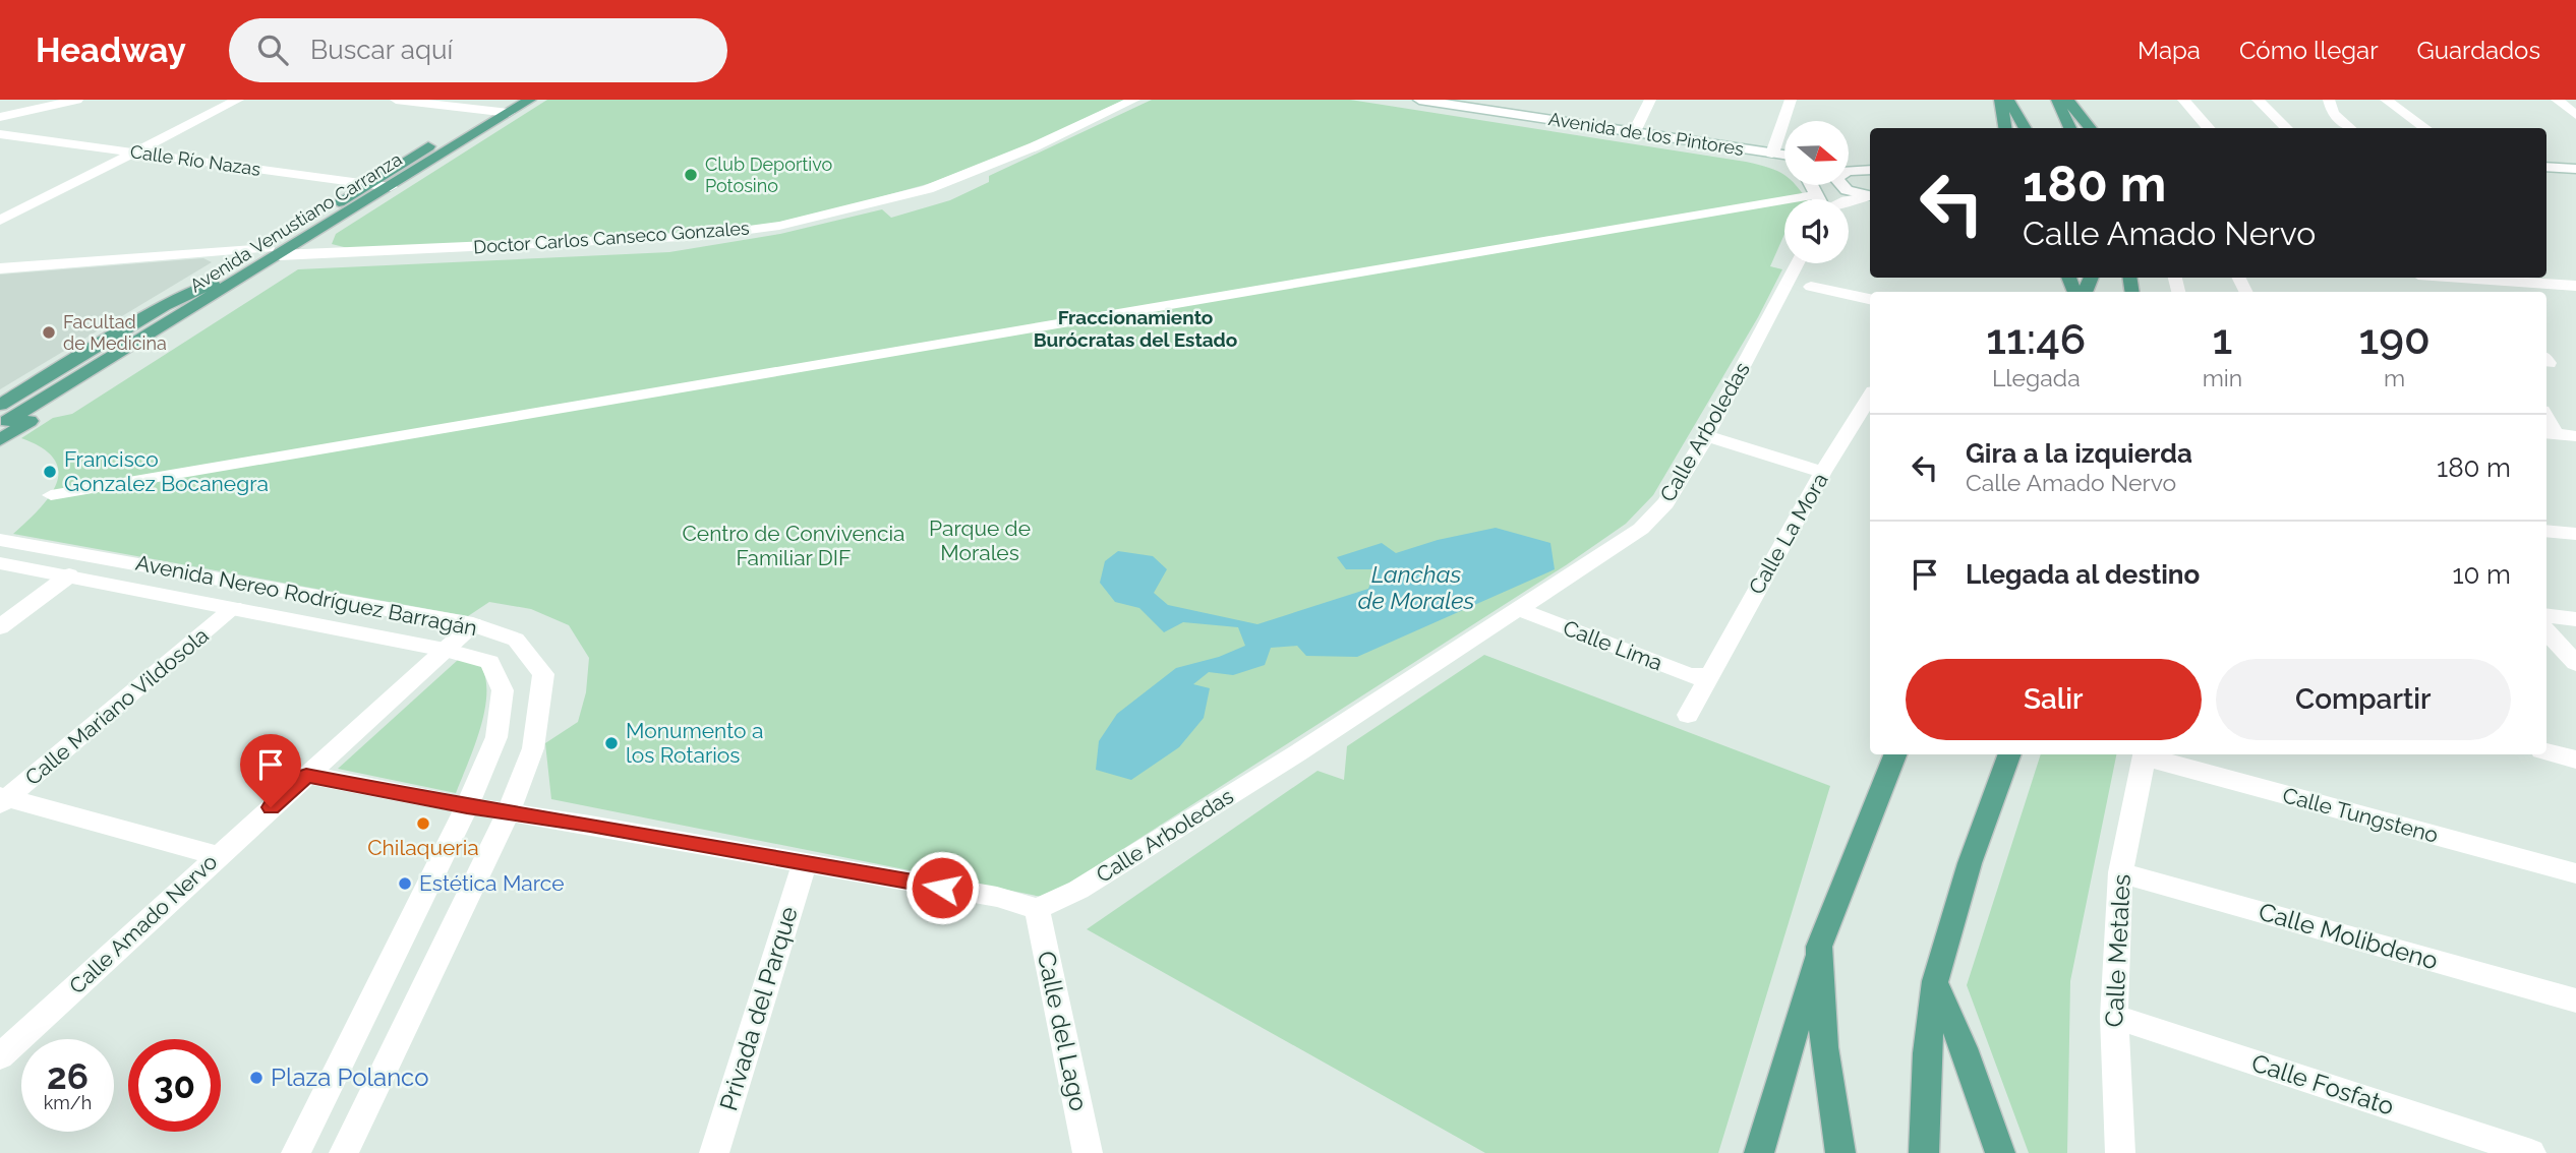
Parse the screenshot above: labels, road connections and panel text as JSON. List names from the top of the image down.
{
  "streets": {
    "main road": ["Avenida Venustiano Carranza"],
    "street": [
      "Avenida de los Pintores",
      "Calle Río Nazas",
      "Doctor Carlos Canseco Gonzales",
      "Calle Arboledas",
      "Calle La Mora",
      "Avenida Nereo Rodríguez Barragán",
      "Calle Lima",
      "Calle Mariano Vildosola",
      "Calle Tungsteno",
      "Calle Amado Nervo",
      "Calle Molibdeno",
      "Calle Metales",
      "Privada del Parque",
      "Calle del Lago",
      "Calle Fosfato"
    ]
  },
  "crossings": [
    ["Calle Río Nazas", "Avenida Venustiano Carranza"],
    ["Avenida Venustiano Carranza", "Doctor Carlos Canseco Gonzales"],
    ["Calle Arboledas", "Calle Lima"],
    ["Calle Arboledas", "Calle del Lago"],
    ["Calle La Mora", "Calle Lima"],
    ["Avenida Nereo Rodríguez Barragán", "Calle Mariano Vildosola"],
    ["Avenida Nereo Rodríguez Barragán", "Calle Amado Nervo"],
    ["Calle Tungsteno", "Calle Metales"],
    ["Calle Molibdeno", "Calle Metales"],
    ["Calle Metales", "Calle Fosfato"]
  ],
  "districts": ["Fraccionamiento Burócratas del Estado"],
  "water": ["Lanchas de Morales"],
  "parks": ["Parque de Morales", "Centro de Convivencia Familiar DIF"],
  "places": [
    "Club Deportivo Potosino",
    "Facultad de Medicina",
    "Francisco Gonzalez Bocanegra",
    "Monumento a los Rotarios",
    "Chilaqueria",
    "Estética Marce",
    "Plaza Polanco"
  ],
  "north": "right",
  "page": {
    "header": "Headway",
    "search": "Buscar aquí",
    "nav": ["Mapa", "Cómo llegar", "Guardados"],
    "turn": ["180 m", "Calle Amado Nervo"],
    "eta": [
      "11:46",
      "Llegada",
      "1",
      "min",
      "190",
      "m"
    ],
    "list": [
      {
        "name": "Gira a la izquierda",
        "note": "Calle Amado Nervo",
        "value": "180 m"
      },
      {
        "name": "Llegada al destino",
        "value": "10 m"
      }
    ],
    "buttons": ["Salir", "Compartir"],
    "speed": "26 km/h",
    "limit": "30"
  }
}
